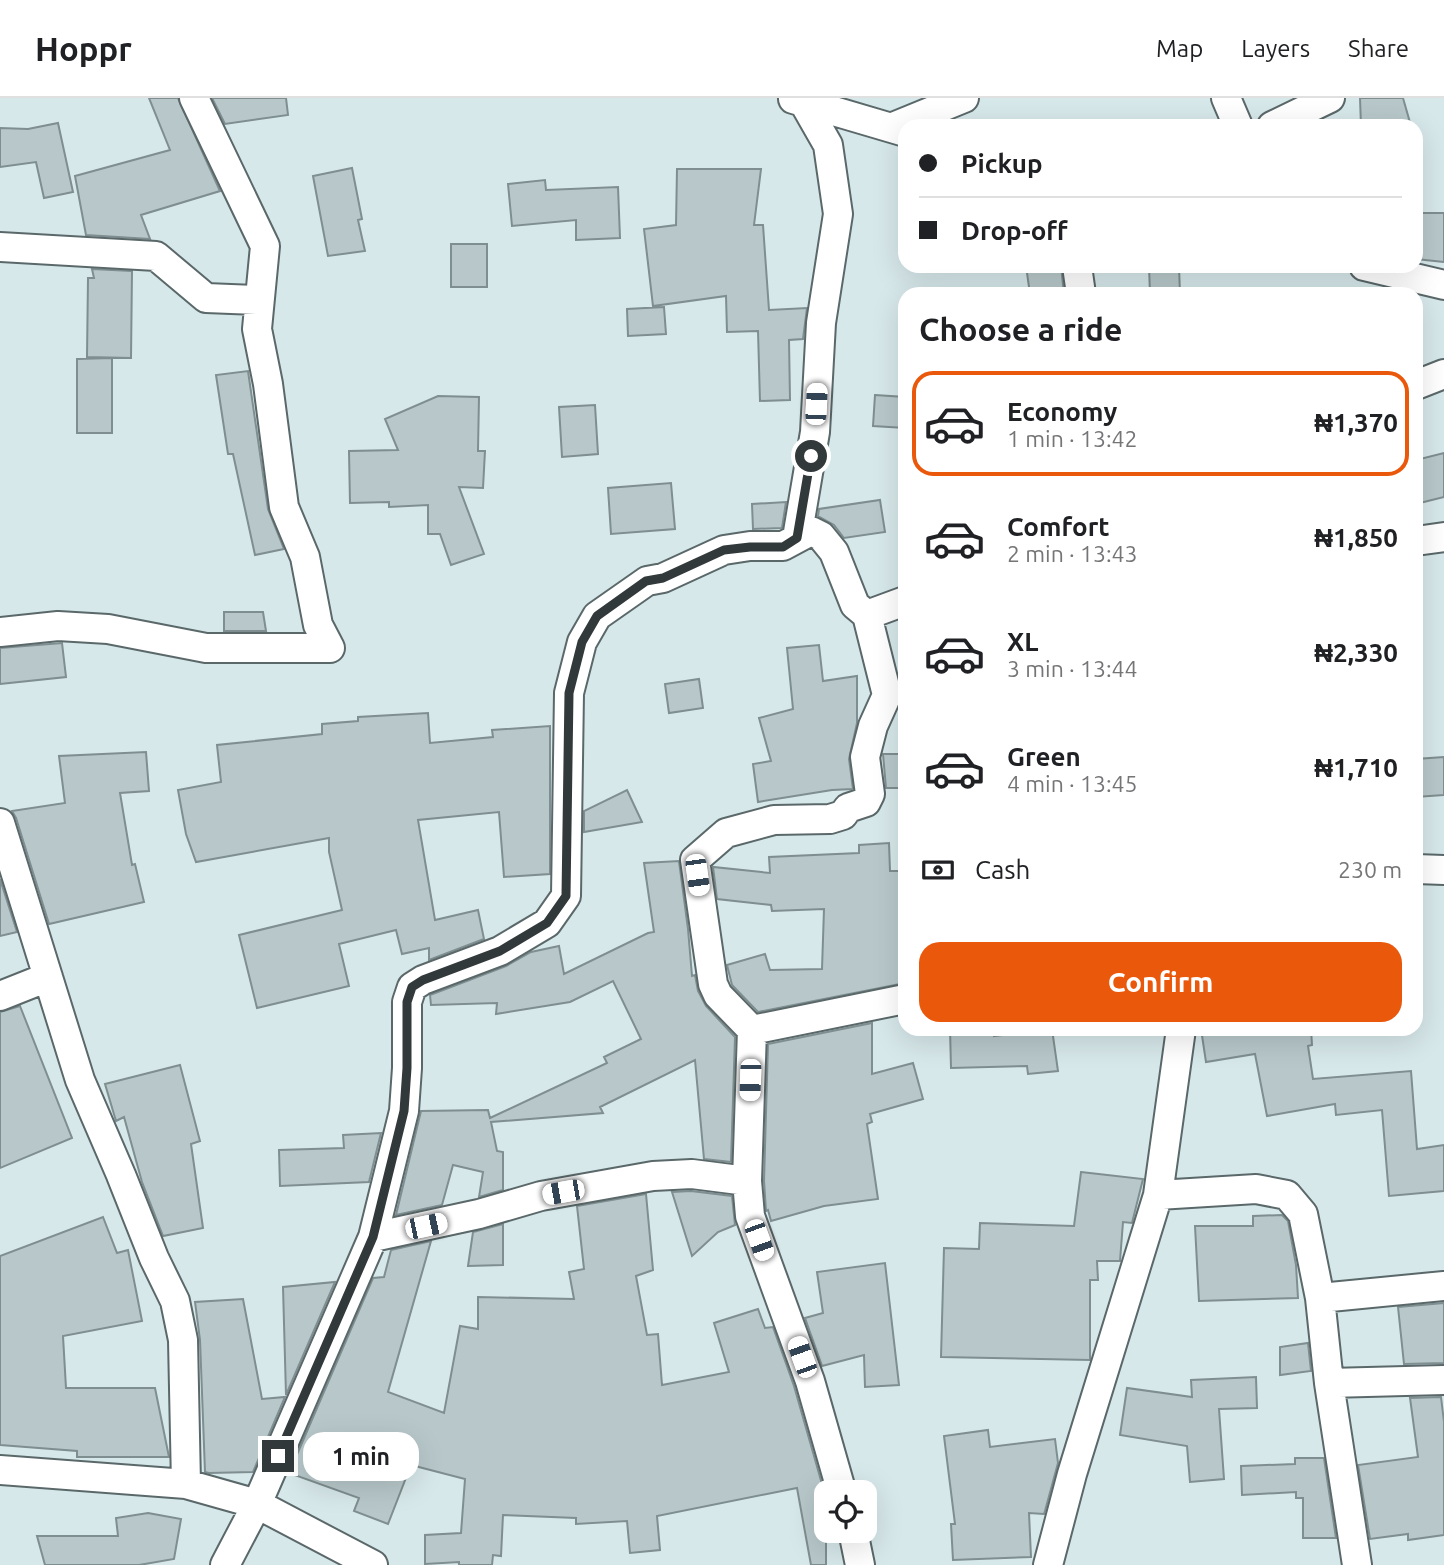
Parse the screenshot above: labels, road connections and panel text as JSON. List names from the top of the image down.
{
  "page": {
    "header": "Hoppr",
    "nav": ["Map", "Layers", "Share"],
    "banner": ["Pickup", "Drop-off"],
    "heading": "Choose a ride",
    "list": [
      {
        "name": "Economy",
        "note": "1 min · 13:42",
        "value": "₦1,370"
      },
      {
        "name": "Comfort",
        "note": "2 min · 13:43",
        "value": "₦1,850"
      },
      {
        "name": "XL",
        "note": "3 min · 13:44",
        "value": "₦2,330"
      },
      {
        "name": "Green",
        "note": "4 min · 13:45",
        "value": "₦1,710"
      }
    ],
    "pay": ["Cash", "230 m"],
    "buttons": "Confirm",
    "bubble": "1 min"
  }
}
